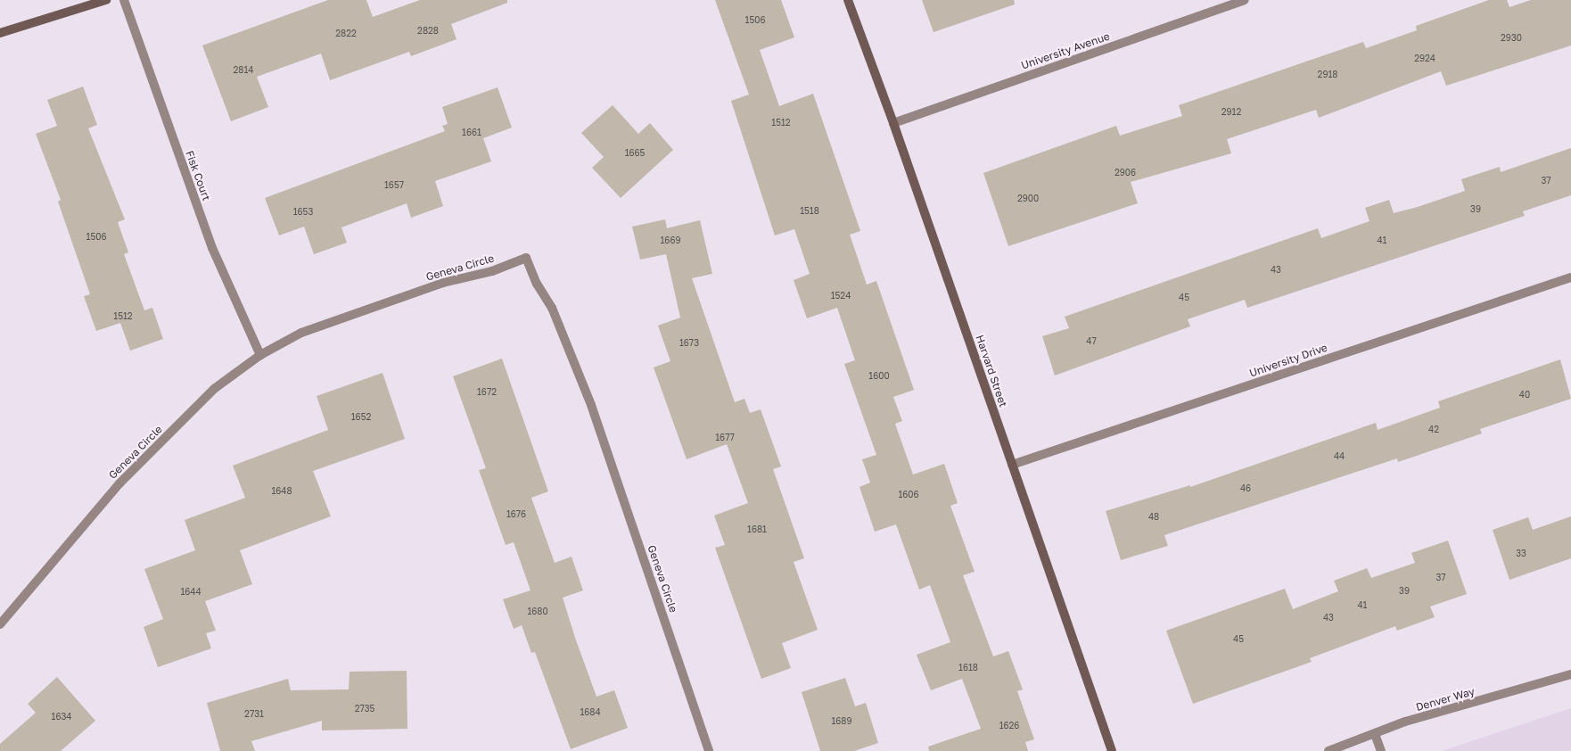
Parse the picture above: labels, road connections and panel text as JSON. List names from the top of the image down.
{
  "streets": {
    "street": [
      "University Avenue",
      "Fisk Court",
      "Geneva Circle",
      "University Drive",
      "Harvard Street",
      "Denver Way"
    ]
  },
  "crossings": [
    ["University Avenue", "Harvard Street"],
    ["Fisk Court", "Geneva Circle"],
    ["University Drive", "Harvard Street"]
  ],
  "house_numbers": [
    "1506",
    "2828",
    "2822",
    "2930",
    "2924",
    "2814",
    "2918",
    "2912",
    "1512",
    "1661",
    "1665",
    "2906",
    "37",
    "1657",
    "2900",
    "39",
    "1518",
    "1653",
    "1506",
    "1669",
    "41",
    "43",
    "1524",
    "45",
    "1512",
    "47",
    "1673",
    "1600",
    "1672",
    "40",
    "1652",
    "42",
    "1677",
    "44",
    "46",
    "1648",
    "1606",
    "1676",
    "48",
    "1681",
    "33",
    "37",
    "39",
    "1644",
    "41",
    "1680",
    "43",
    "45",
    "1618",
    "2735",
    "1684",
    "2731",
    "1634",
    "1689",
    "1626"
  ]
}
